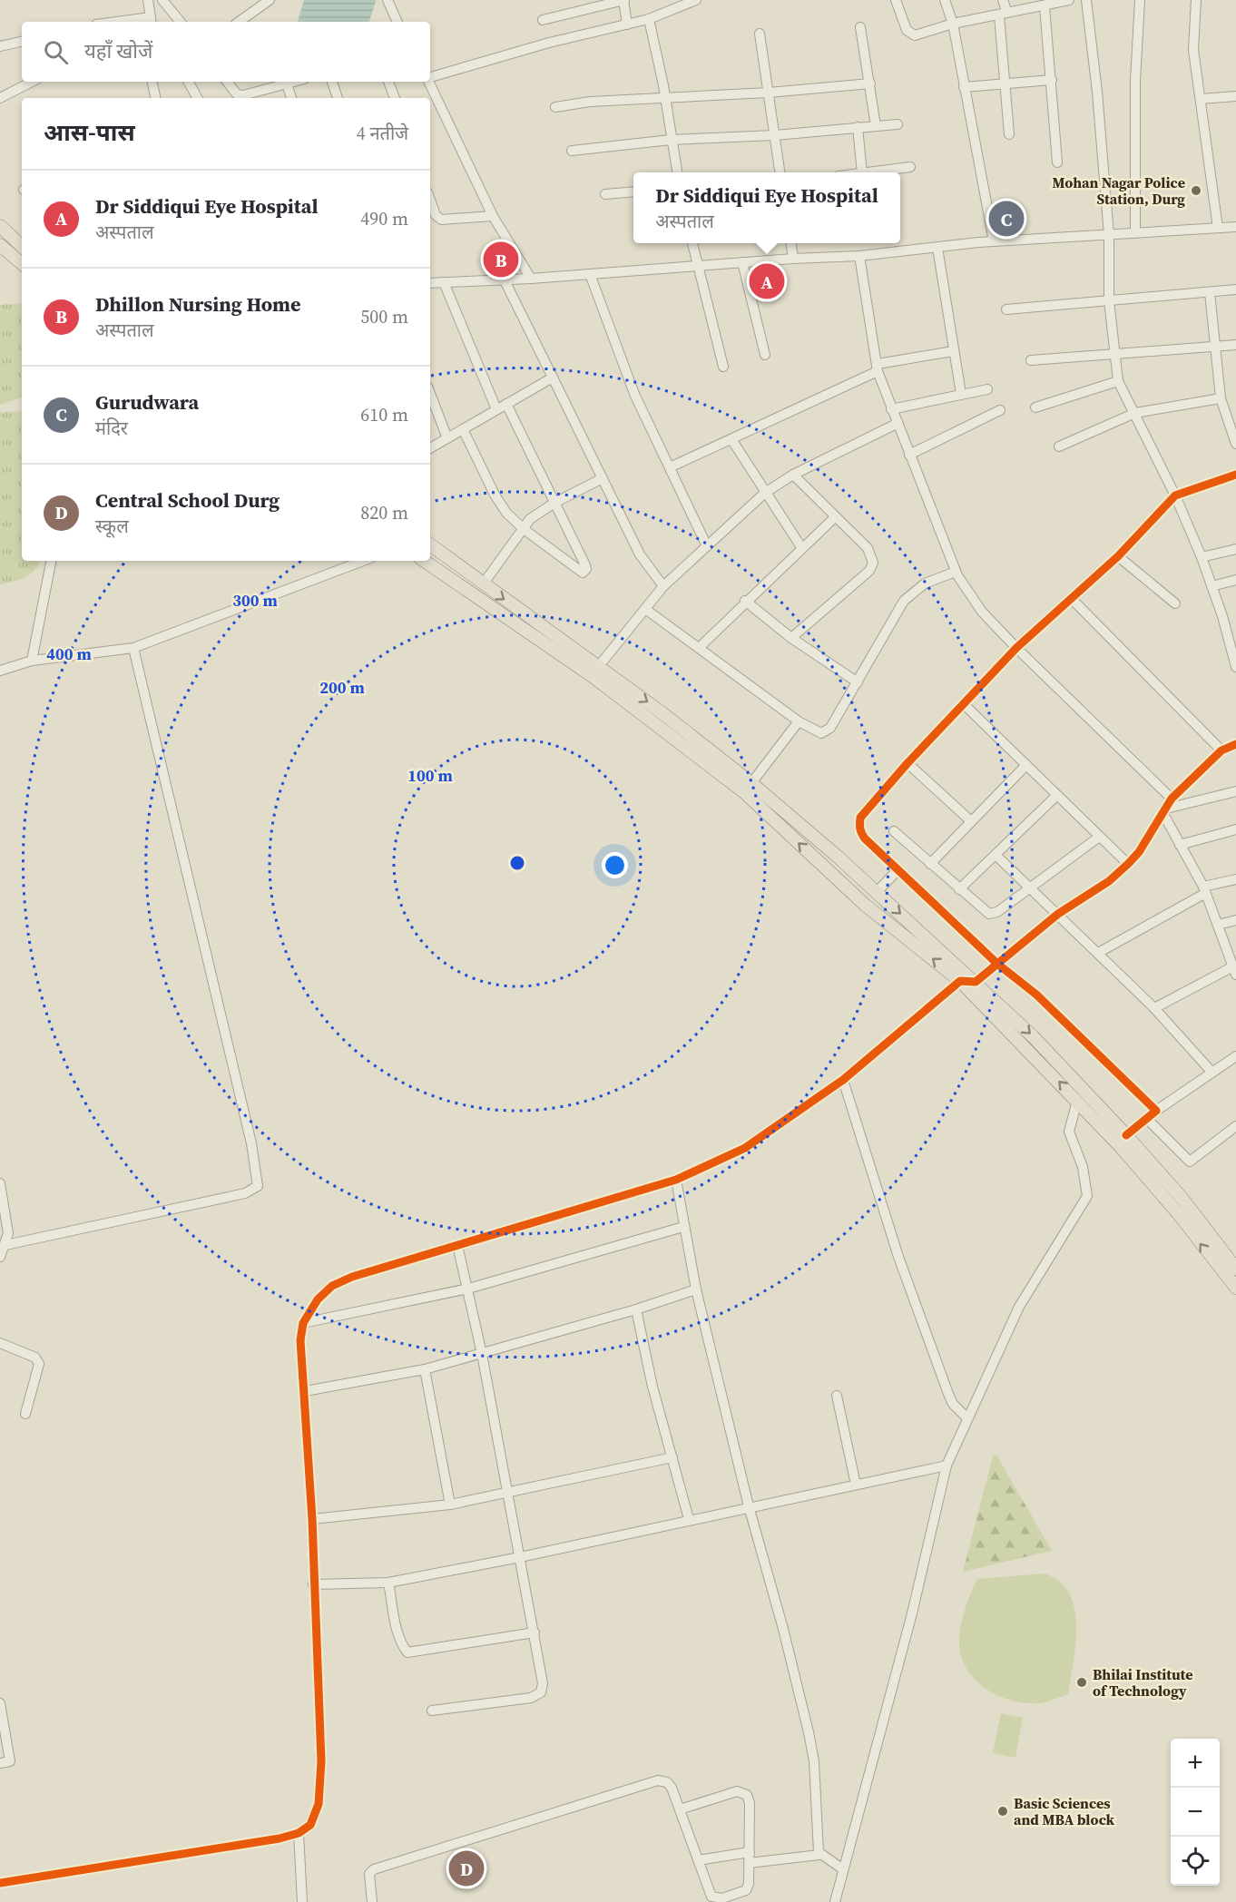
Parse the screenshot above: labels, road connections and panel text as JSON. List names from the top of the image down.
{
  "places": ["Mohan Nagar Police Station, Durg", "Bhilai Institute of Technology", "Basic Sciences and MBA block"],
  "page": {
    "search": "यहाँ खोजें",
    "heading": ["आस-पास", "4 नतीजे"],
    "list": [
      {
        "mark": "A",
        "name": "Dr Siddiqui Eye Hospital",
        "note": "अस्पताल",
        "value": "490 m"
      },
      {
        "mark": "B",
        "name": "Dhillon Nursing Home",
        "note": "अस्पताल",
        "value": "500 m"
      },
      {
        "mark": "C",
        "name": "Gurudwara",
        "note": "मंदिर",
        "value": "610 m"
      },
      {
        "mark": "D",
        "name": "Central School Durg",
        "note": "स्कूल",
        "value": "820 m"
      }
    ],
    "popup": ["Dr Siddiqui Eye Hospital", "अस्पताल"],
    "pins": [
      "C",
      "B",
      "A",
      "D"
    ],
    "map_buttons": ["+", "−"]
  },
  "rings": [
    "300 m",
    "400 m",
    "200 m",
    "100 m"
  ]
}
